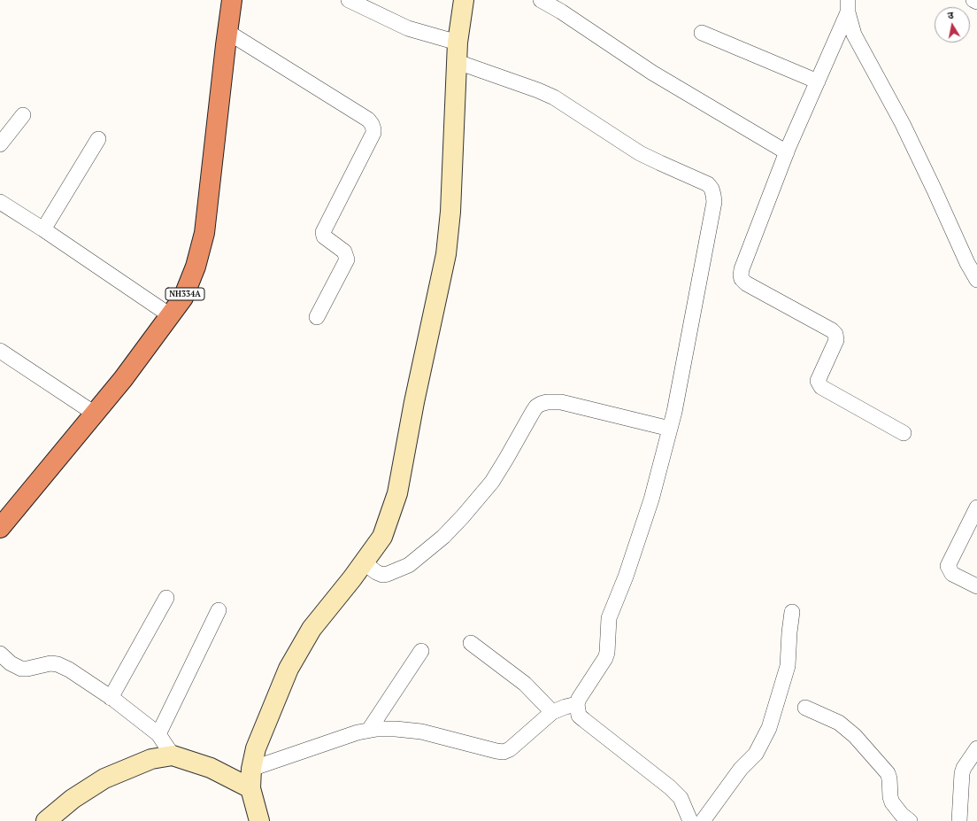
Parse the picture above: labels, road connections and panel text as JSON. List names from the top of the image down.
{
  "streets": {
    "highway": ["NH334A"]
  },
  "north": "top"
}
